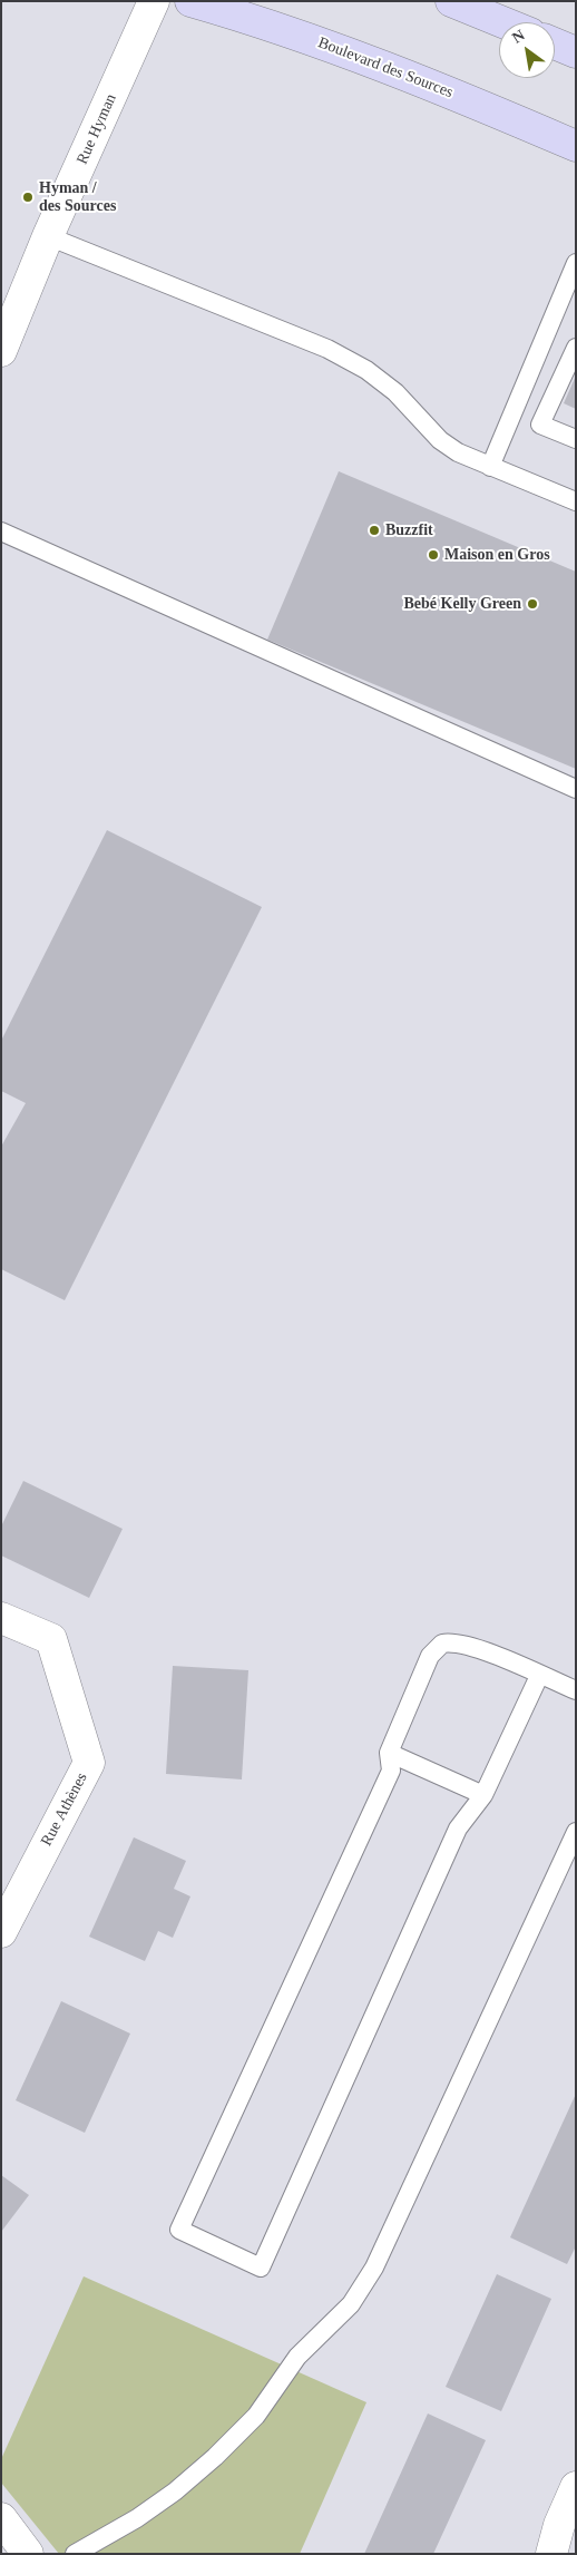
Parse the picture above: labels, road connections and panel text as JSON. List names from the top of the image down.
{
  "streets": {
    "main road": ["Boulevard des Sources"],
    "street": ["Rue Hyman", "Rue Athènes"]
  },
  "places": [
    "Hyman / des Sources",
    "Buzzfit",
    "Maison en Gros",
    "Bebé Kelly Green"
  ],
  "north": "top left"
}
